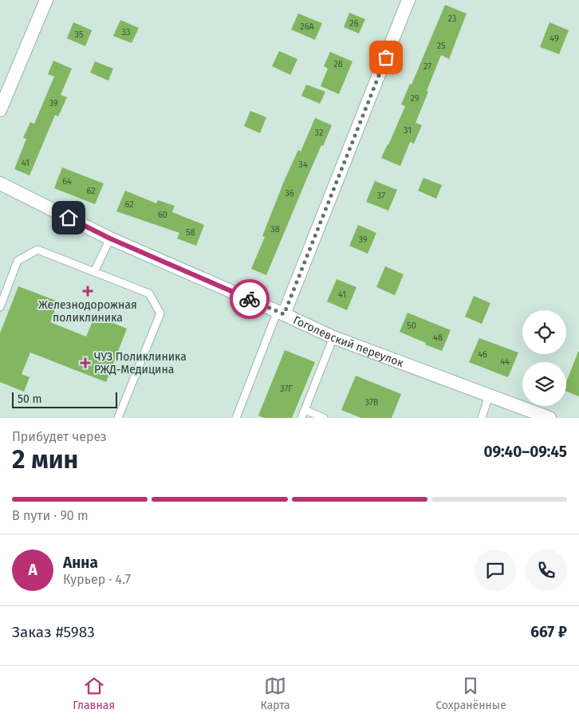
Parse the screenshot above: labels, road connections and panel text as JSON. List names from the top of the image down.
{
  "streets": {
    "street": ["Гоголевский переулок"]
  },
  "places": {
    "health": ["Железнодорожная поликлиника", "ЧУЗ Поликлиника РЖД-Медицина"]
  },
  "house_numbers": [
    "23",
    "26",
    "26А",
    "33",
    "35",
    "49",
    "25",
    "28",
    "27",
    "29",
    "39",
    "31",
    "32",
    "41",
    "34",
    "64",
    "62",
    "36",
    "37",
    "62",
    "60",
    "38",
    "58",
    "39",
    "41",
    "50",
    "48",
    "46",
    "44",
    "37Г",
    "37В"
  ],
  "scale_bar": "50 m",
  "page": {
    "scale": "50 m",
    "heading": ["2 мин", "Прибудет через", "09:40–09:45"],
    "panel": [
      "Анна",
      "Курьер · 4.7",
      "Заказ #5983",
      "667 ₽"
    ],
    "bar": "В пути · 90 m",
    "round": "А",
    "tabs": ["Главная", "Карта", "Сохранённые"]
  }
}
